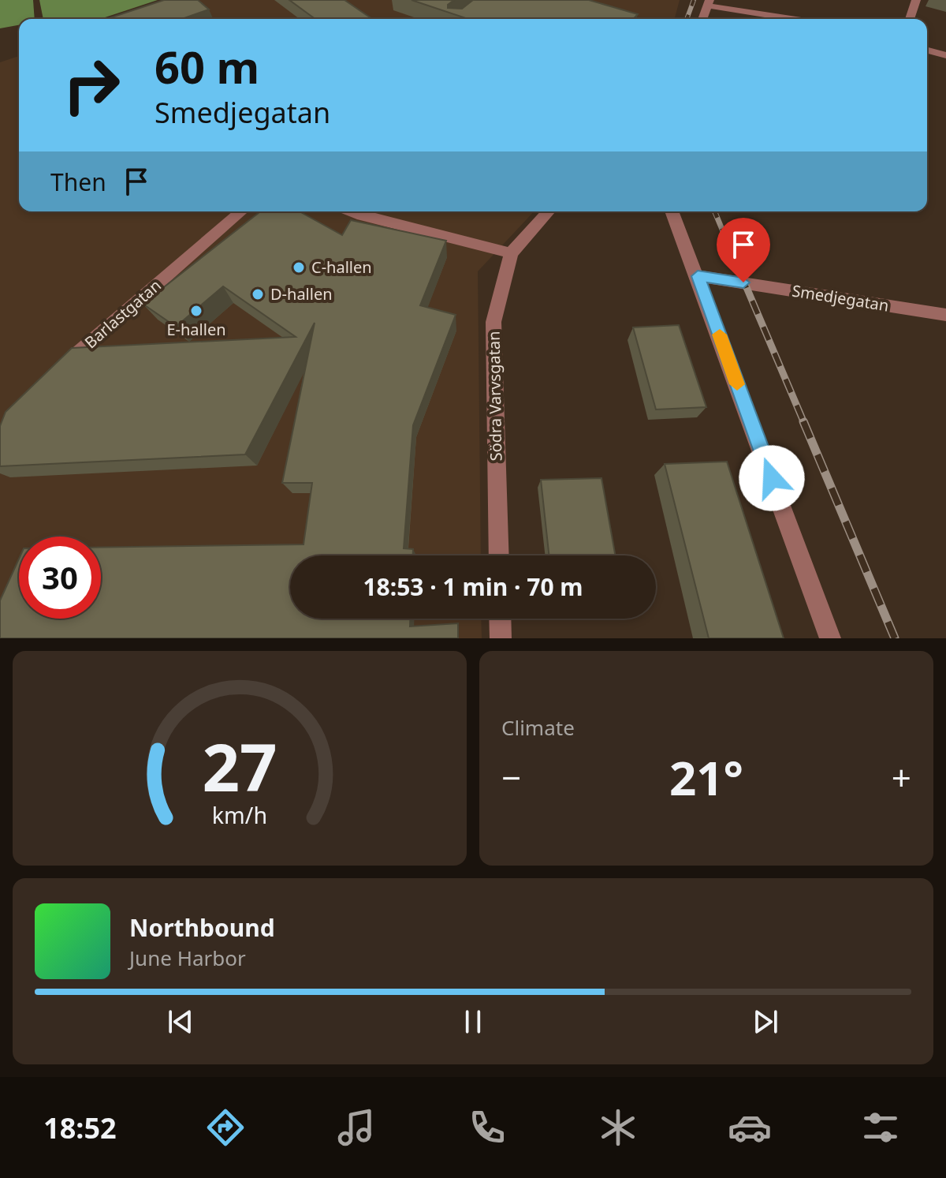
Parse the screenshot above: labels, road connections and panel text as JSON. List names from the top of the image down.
{
  "streets": {
    "street": ["Smedjegatan", "Barlastgatan", "Södra Varvsgatan"]
  },
  "places": ["C-hallen", "D-hallen", "E-hallen"],
  "page": {
    "turn": ["60 m", "Smedjegatan"],
    "then": "Then",
    "limit": "30",
    "trip": "18:53 · 1 min · 70 m",
    "tile": "Climate",
    "heat": ["−", "21°", "+"],
    "song": ["Northbound", "June Harbor"],
    "tabs": "18:52",
    "gauge": ["27", "km/h"]
  }
}
